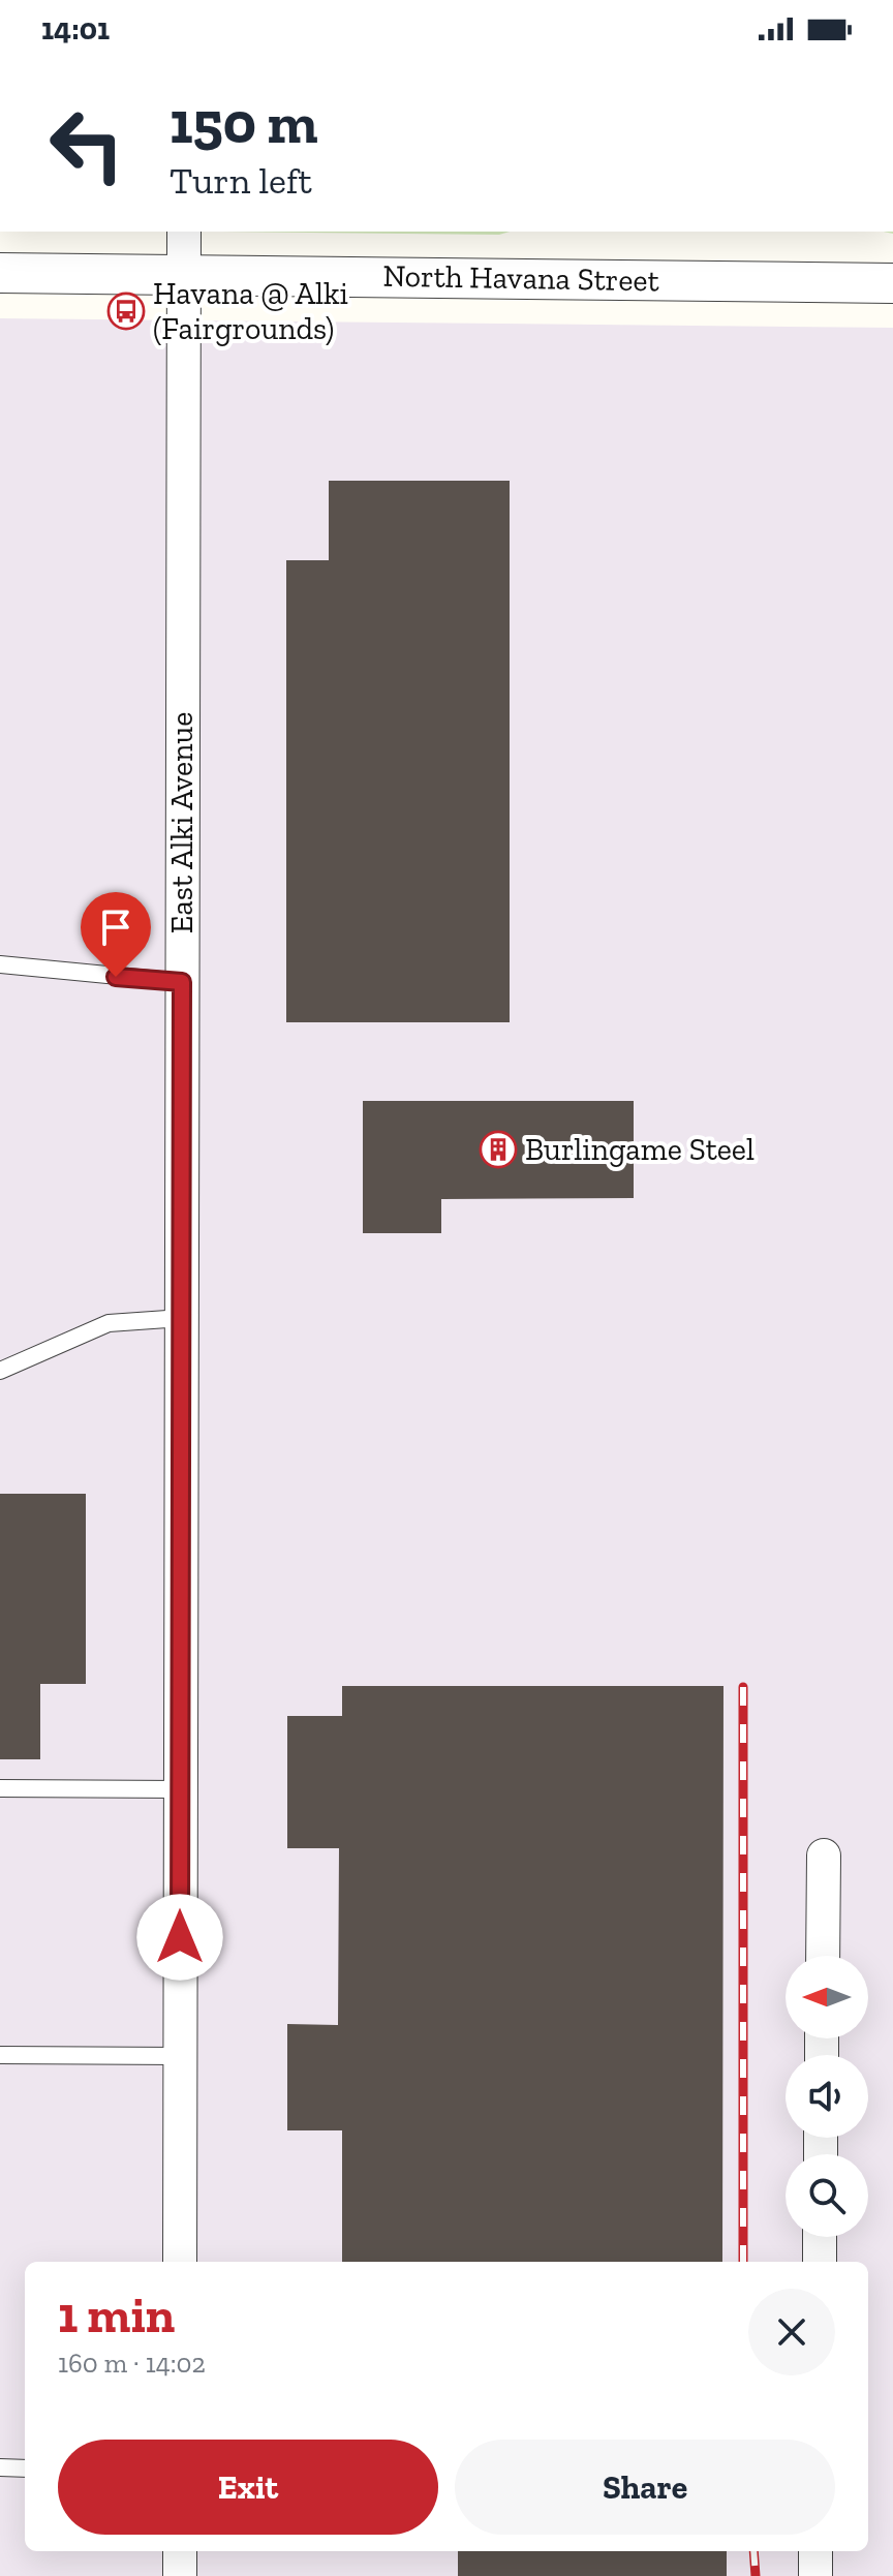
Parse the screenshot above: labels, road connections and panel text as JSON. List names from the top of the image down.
{
  "streets": {
    "street": ["North Havana Street", "East Alki Avenue"]
  },
  "crossings": [
    ["North Havana Street", "East Alki Avenue"]
  ],
  "places": {
    "bus stop": ["Havana @ Alki (Fairgrounds)"],
    "building": ["Burlingame Steel"]
  },
  "north": "left",
  "page": {
    "status": "14:01",
    "turn": ["150 m", "Turn left"],
    "heading": ["1 min", "160 m · 14:02"],
    "buttons": ["Exit", "Share"]
  }
}
